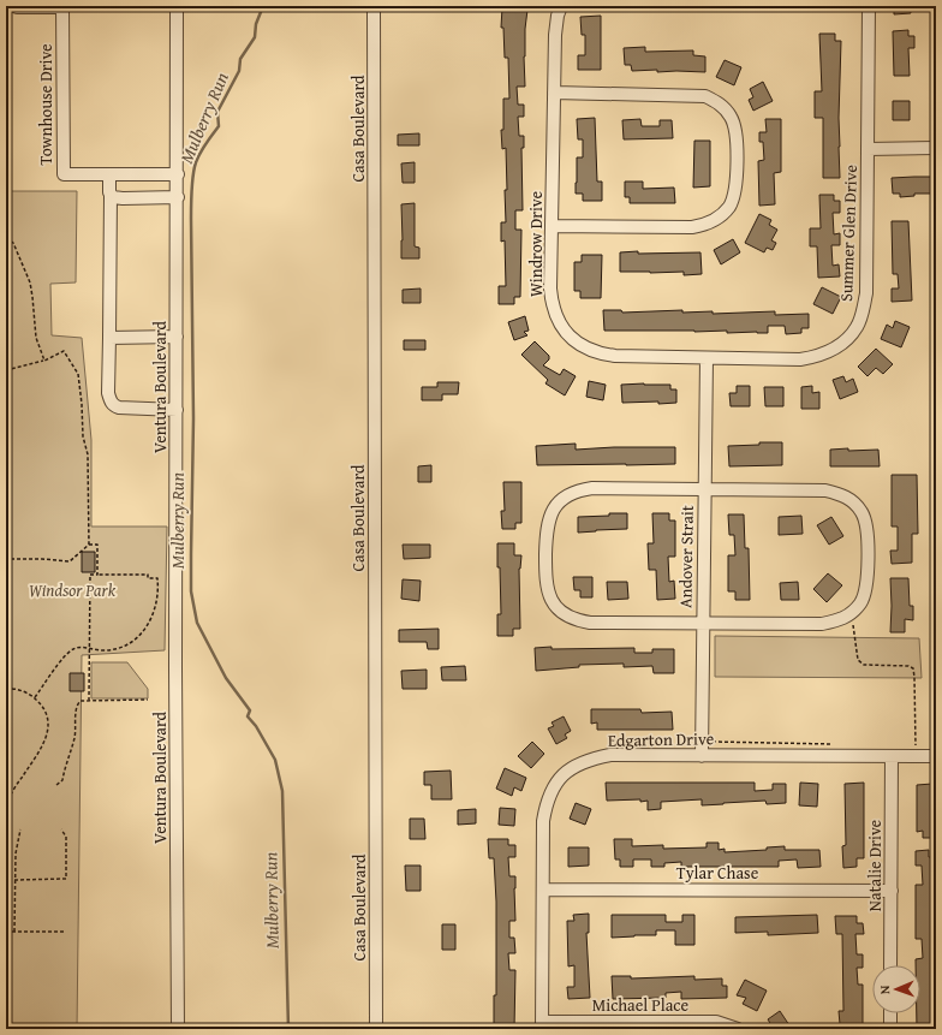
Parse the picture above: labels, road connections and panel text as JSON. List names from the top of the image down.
{
  "streets": {
    "street": [
      "Townhouse Drive",
      "Casa Boulevard",
      "Summer Glen Drive",
      "Windrow Drive",
      "Ventura Boulevard",
      "Andover Strait",
      "Edgarton Drive",
      "Natalie Drive",
      "Tylar Chase",
      "Michael Place"
    ]
  },
  "crossings": [
    ["Townhouse Drive", "Ventura Boulevard"],
    ["Summer Glen Drive", "Windrow Drive"],
    ["Summer Glen Drive", "Andover Strait"],
    ["Windrow Drive", "Andover Strait"],
    ["Andover Strait", "Edgarton Drive"],
    ["Edgarton Drive", "Natalie Drive"],
    ["Edgarton Drive", "Tylar Chase"],
    ["Edgarton Drive", "Michael Place"],
    ["Natalie Drive", "Tylar Chase"]
  ],
  "water": ["Mulberry Run"],
  "parks": ["Windsor Park"],
  "north": "left"
}
